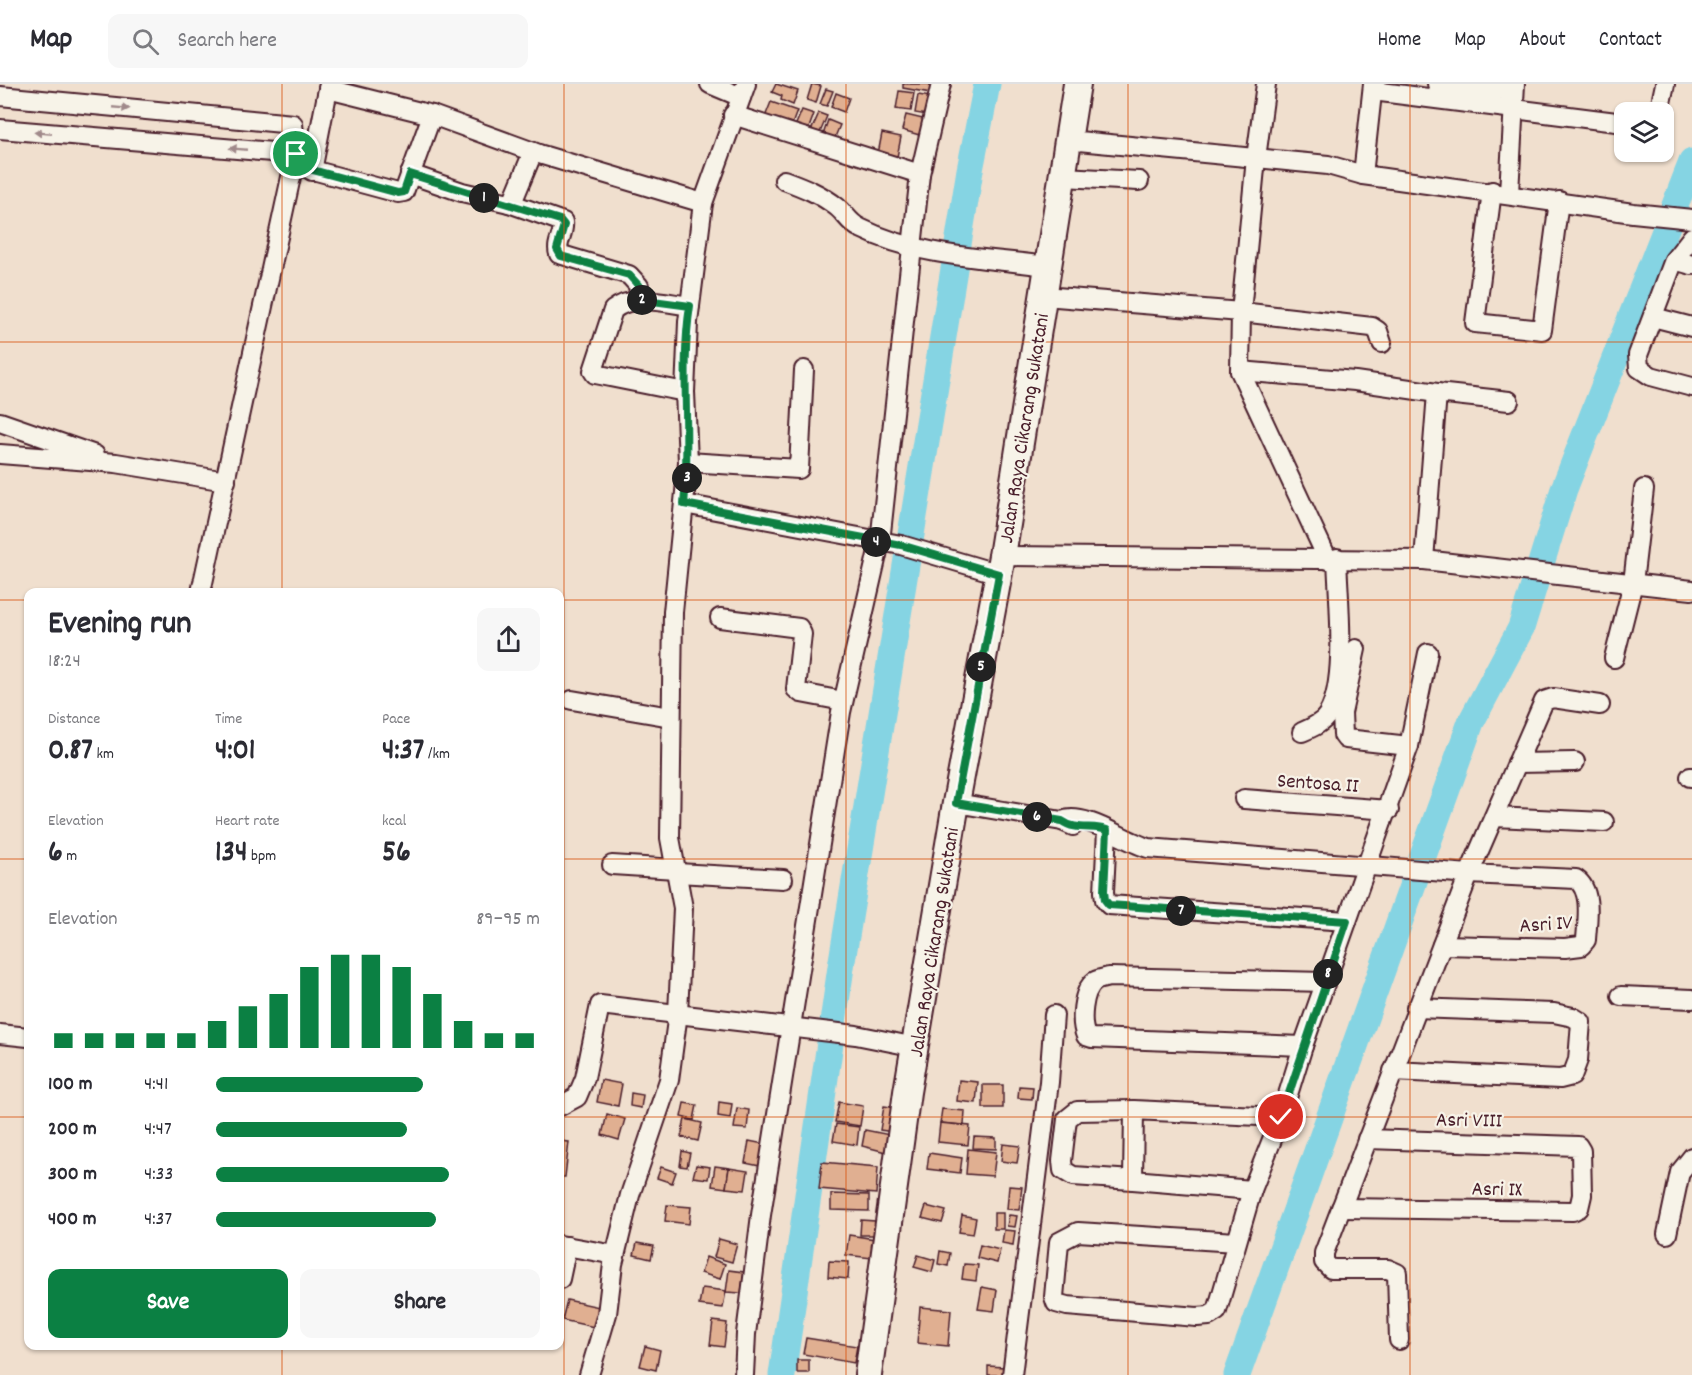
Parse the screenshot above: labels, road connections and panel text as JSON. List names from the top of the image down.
{
  "streets": {
    "main road": ["Jalan Raya Cikarang Sukatani"],
    "street": [
      "Sentosa II",
      "Asri IV",
      "Asri VIII",
      "Asri IX"
    ]
  },
  "crossings": [
    ["Asri VIII", "Asri IX"]
  ],
  "page": {
    "header": "Map",
    "search": "Search here",
    "nav": [
      "Home",
      "Map",
      "About",
      "Contact"
    ],
    "pins": [
      "1",
      "2",
      "3",
      "4",
      "5",
      "6",
      "7",
      "8"
    ],
    "heading": ["Evening run", "18:24"],
    "stats": [
      ["Distance", "0.87 km"],
      ["Time", "4:01"],
      ["Pace", "4:37 /km"],
      ["Elevation", "6 m"],
      ["Heart rate", "134 bpm"],
      ["kcal", "56"]
    ],
    "chart": ["Elevation", "89–95 m"],
    "list": [
      {
        "name": "100 m",
        "note": "4:41"
      },
      {
        "name": "200 m",
        "note": "4:47"
      },
      {
        "name": "300 m",
        "note": "4:33"
      },
      {
        "name": "400 m",
        "note": "4:37"
      }
    ],
    "buttons": ["Save", "Share"]
  }
}
